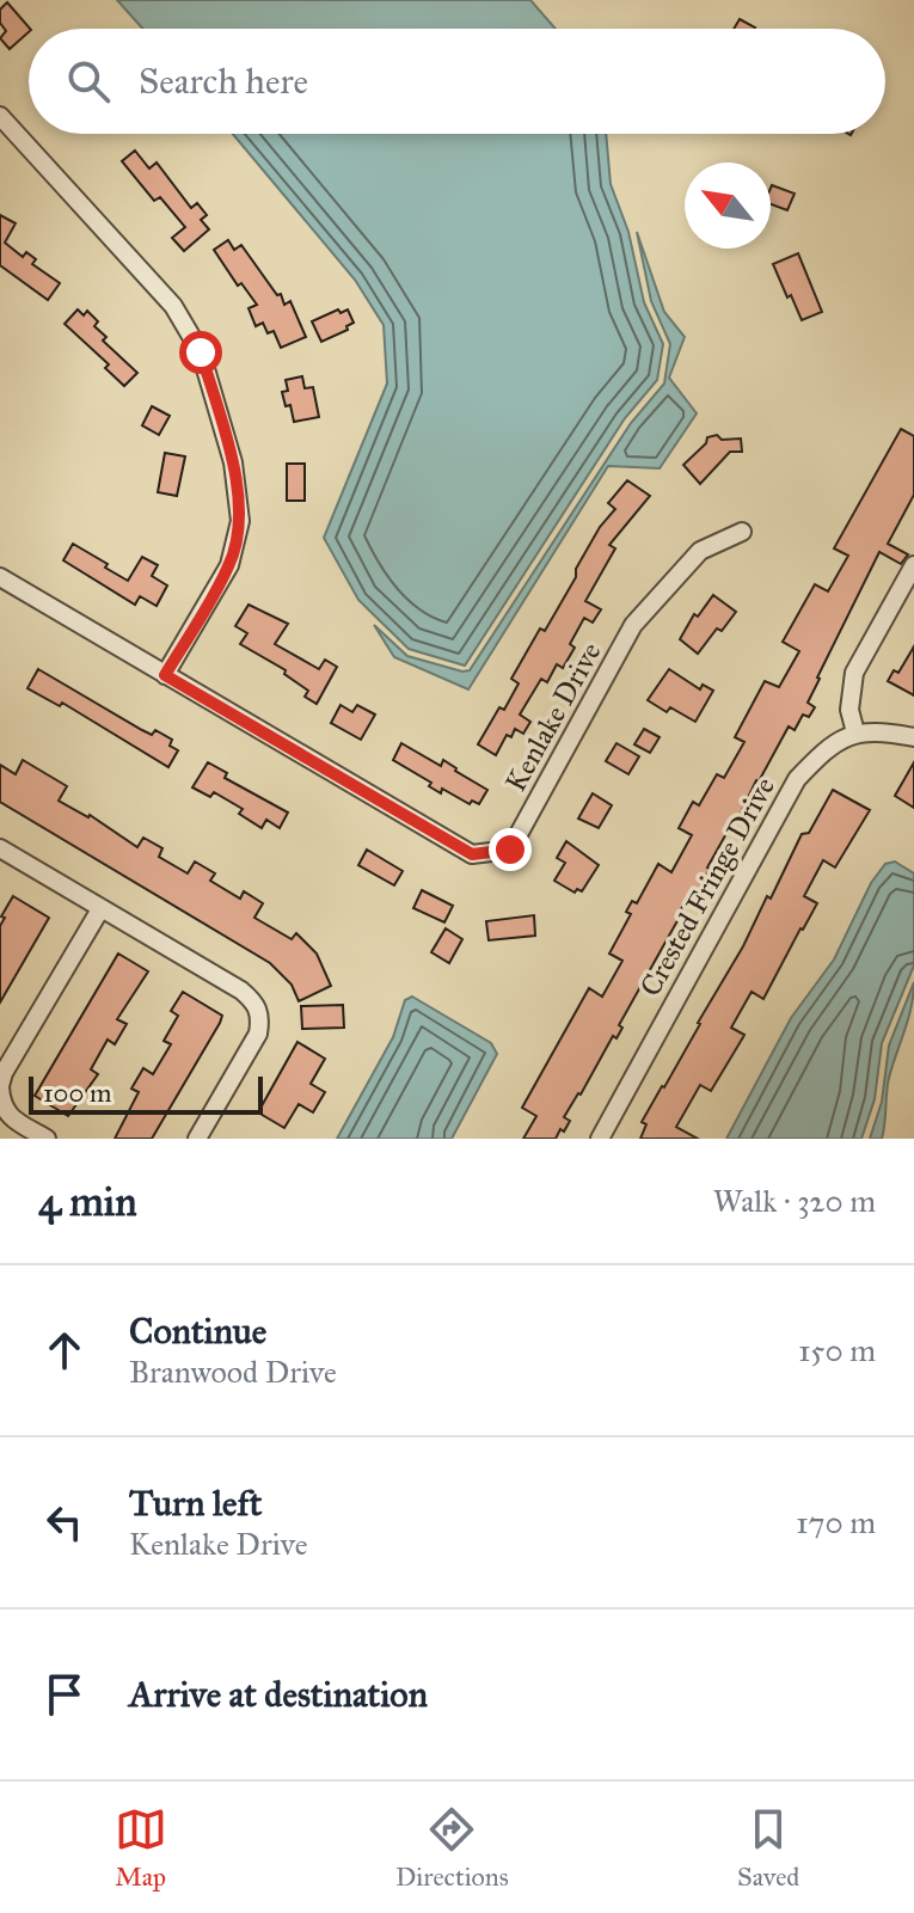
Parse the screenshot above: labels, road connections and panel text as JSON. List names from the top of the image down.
{
  "streets": {
    "street": ["Kenlake Drive", "Crested Fringe Drive"]
  },
  "scale_bar": "100 m",
  "north": "top left",
  "page": {
    "search": "Search here",
    "scale": "100 m",
    "heading": ["4 min", "Walk · 320 m"],
    "list": [
      ["Continue", "Branwood Drive", "150 m"],
      ["Turn left", "Kenlake Drive", "170 m"],
      "Arrive at destination"
    ],
    "nav": ["Map", "Directions", "Saved"]
  }
}
